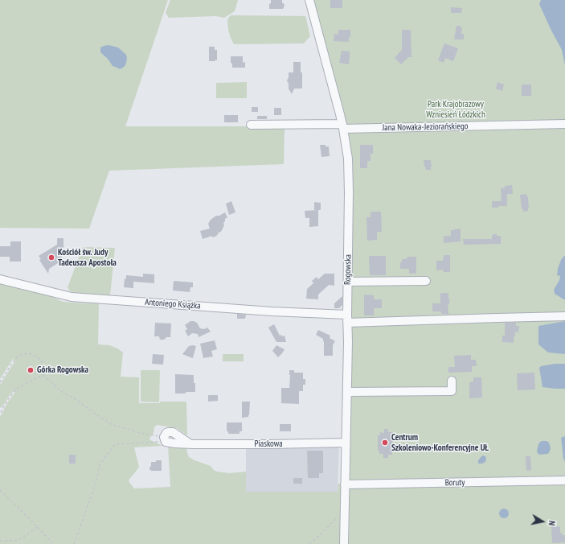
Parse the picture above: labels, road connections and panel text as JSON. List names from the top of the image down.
{
  "streets": {
    "street": [
      "Jana Nowaka-Jeziorańskiego",
      "Rogowska",
      "Antoniego Książka",
      "Piaskowa",
      "Boruty"
    ]
  },
  "crossings": [
    ["Jana Nowaka-Jeziorańskiego", "Rogowska"],
    ["Rogowska", "Antoniego Książka"],
    ["Rogowska", "Piaskowa"],
    ["Rogowska", "Boruty"]
  ],
  "parks": ["Park Krajobrazowy Wzniesień Łódzkich"],
  "places": ["Kościół św. Judy Tadeusza Apostoła", "Górka Rogowska", "Centrum Szkoleniowo-Konferencyjne UŁ"],
  "north": "right"
}
